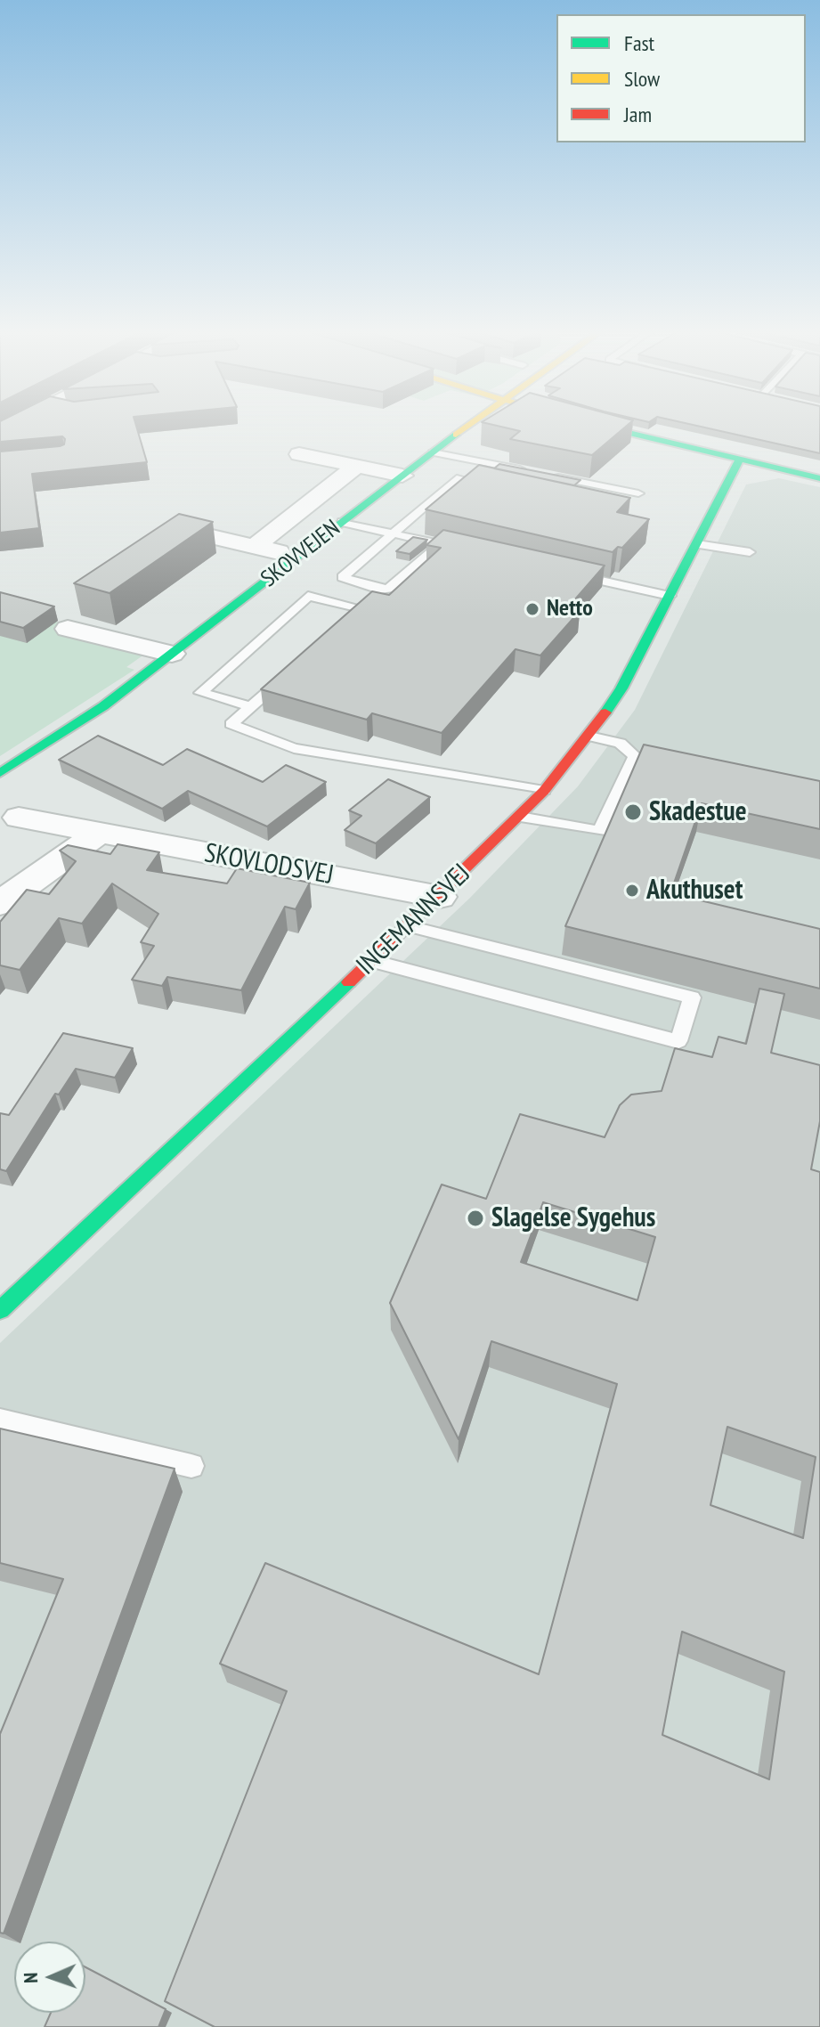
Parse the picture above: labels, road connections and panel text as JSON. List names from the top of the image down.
{
  "streets": {
    "street": ["SKOVVEJEN", "SKOVLODSVEJ", "INGEMANNSVEJ"]
  },
  "crossings": [
    ["SKOVLODSVEJ", "INGEMANNSVEJ"]
  ],
  "places": [
    "Netto",
    "Skadestue",
    "Akuthuset",
    "Slagelse Sygehus"
  ],
  "legend": ["Fast", "Slow", "Jam"],
  "north": "left"
}
